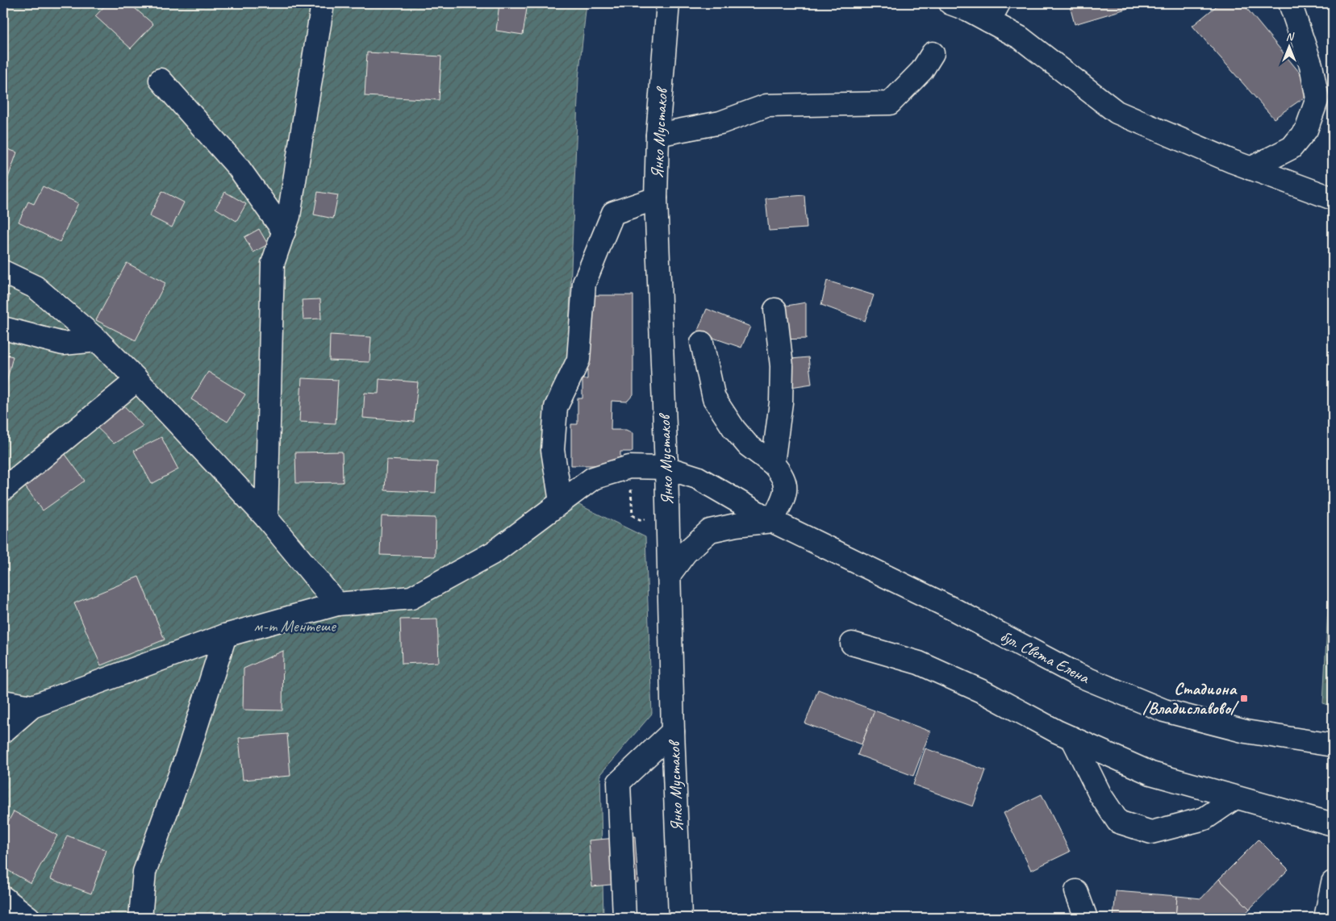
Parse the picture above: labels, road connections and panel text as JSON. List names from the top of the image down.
{
  "streets": {
    "street": ["Янко Мустаков", "бул. Света Елена"]
  },
  "crossings": [
    ["Янко Мустаков", "бул. Света Елена"]
  ],
  "parks": ["м-т Ментeше"],
  "places": {
    "transit": ["Стадиона /Владиславово/"]
  },
  "north": "top"
}
